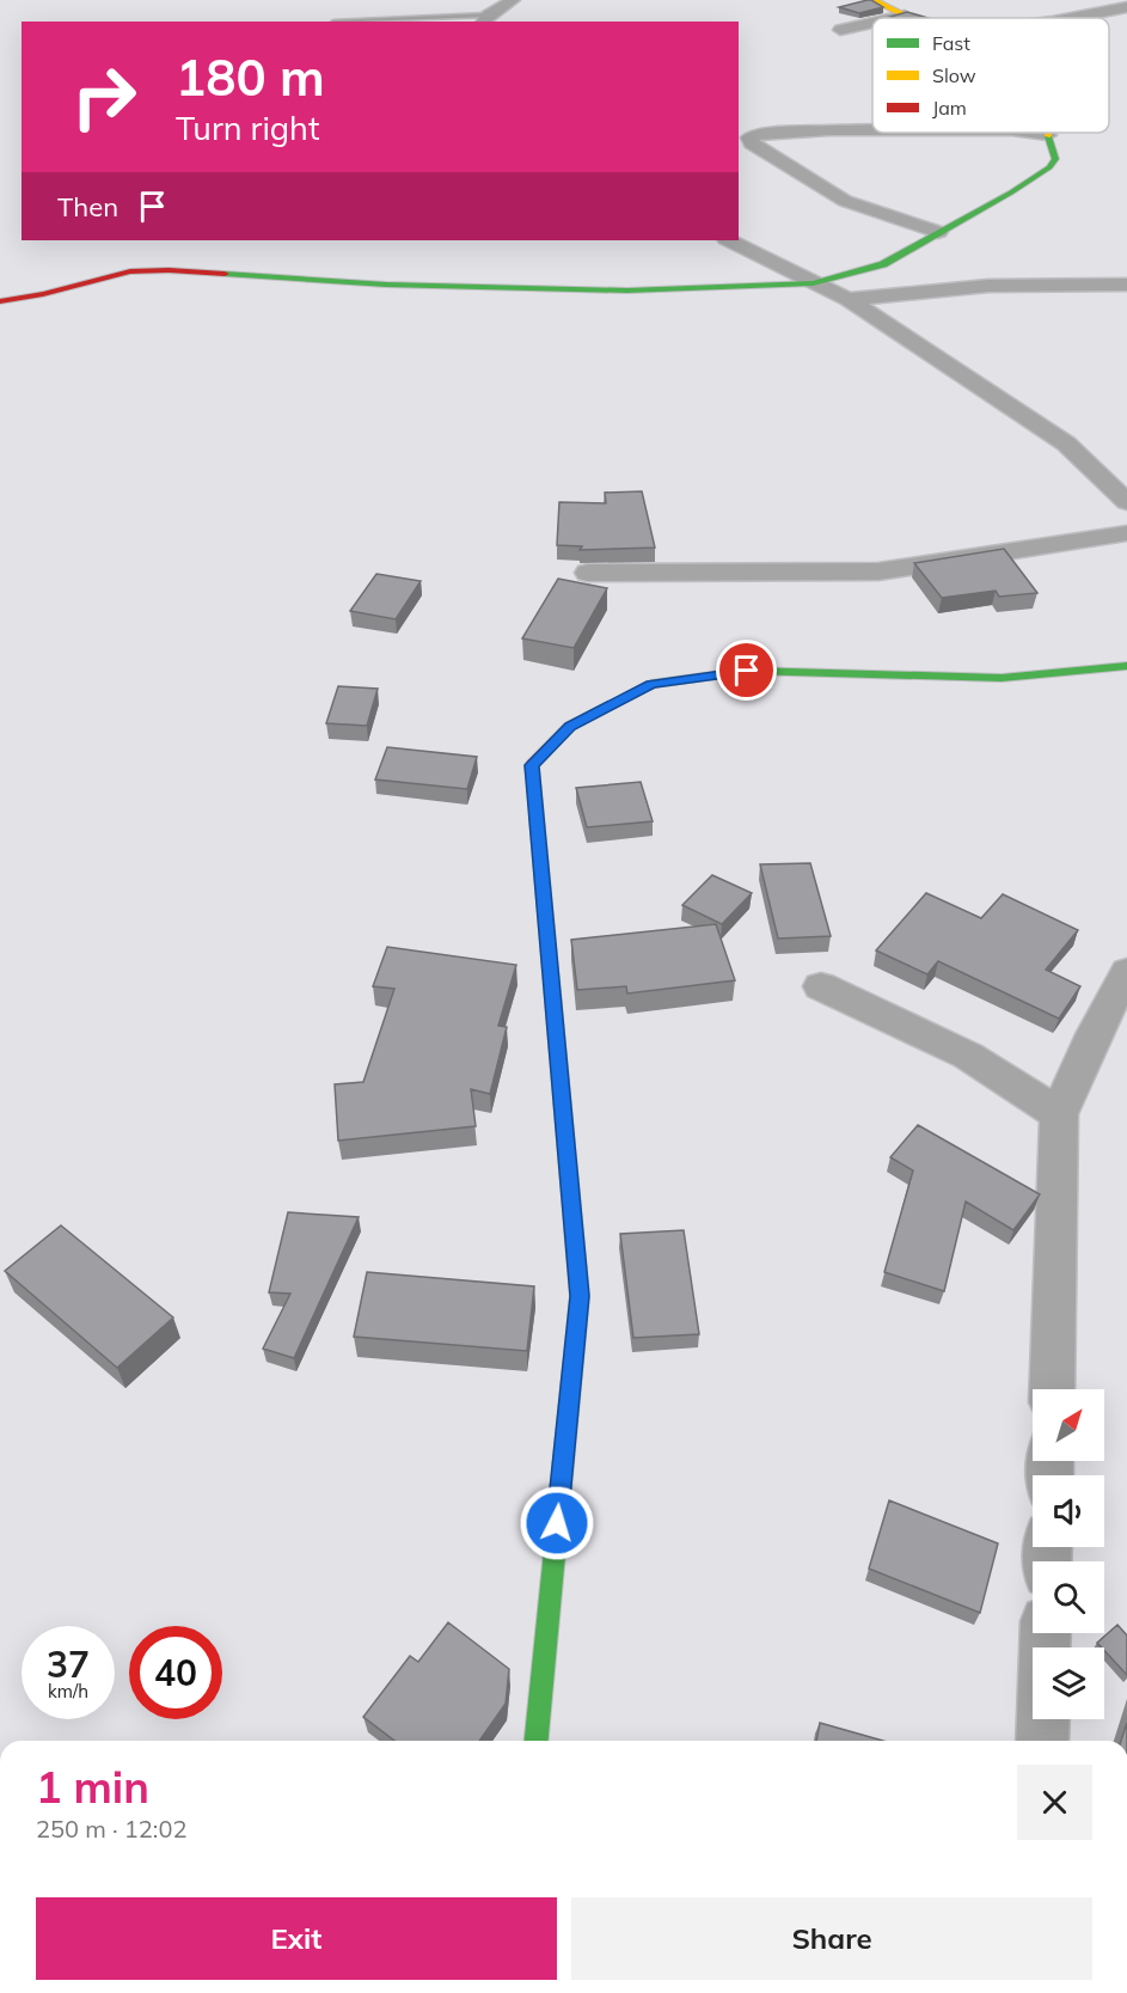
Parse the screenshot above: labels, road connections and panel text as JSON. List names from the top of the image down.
{
  "legend": ["Fast", "Slow", "Jam"],
  "north": "top right",
  "page": {
    "turn": ["180 m", "Turn right"],
    "then": "Then",
    "speed": "37 km/h",
    "limit": "40",
    "heading": ["1 min", "250 m · 12:02"],
    "buttons": ["Exit", "Share"]
  }
}
